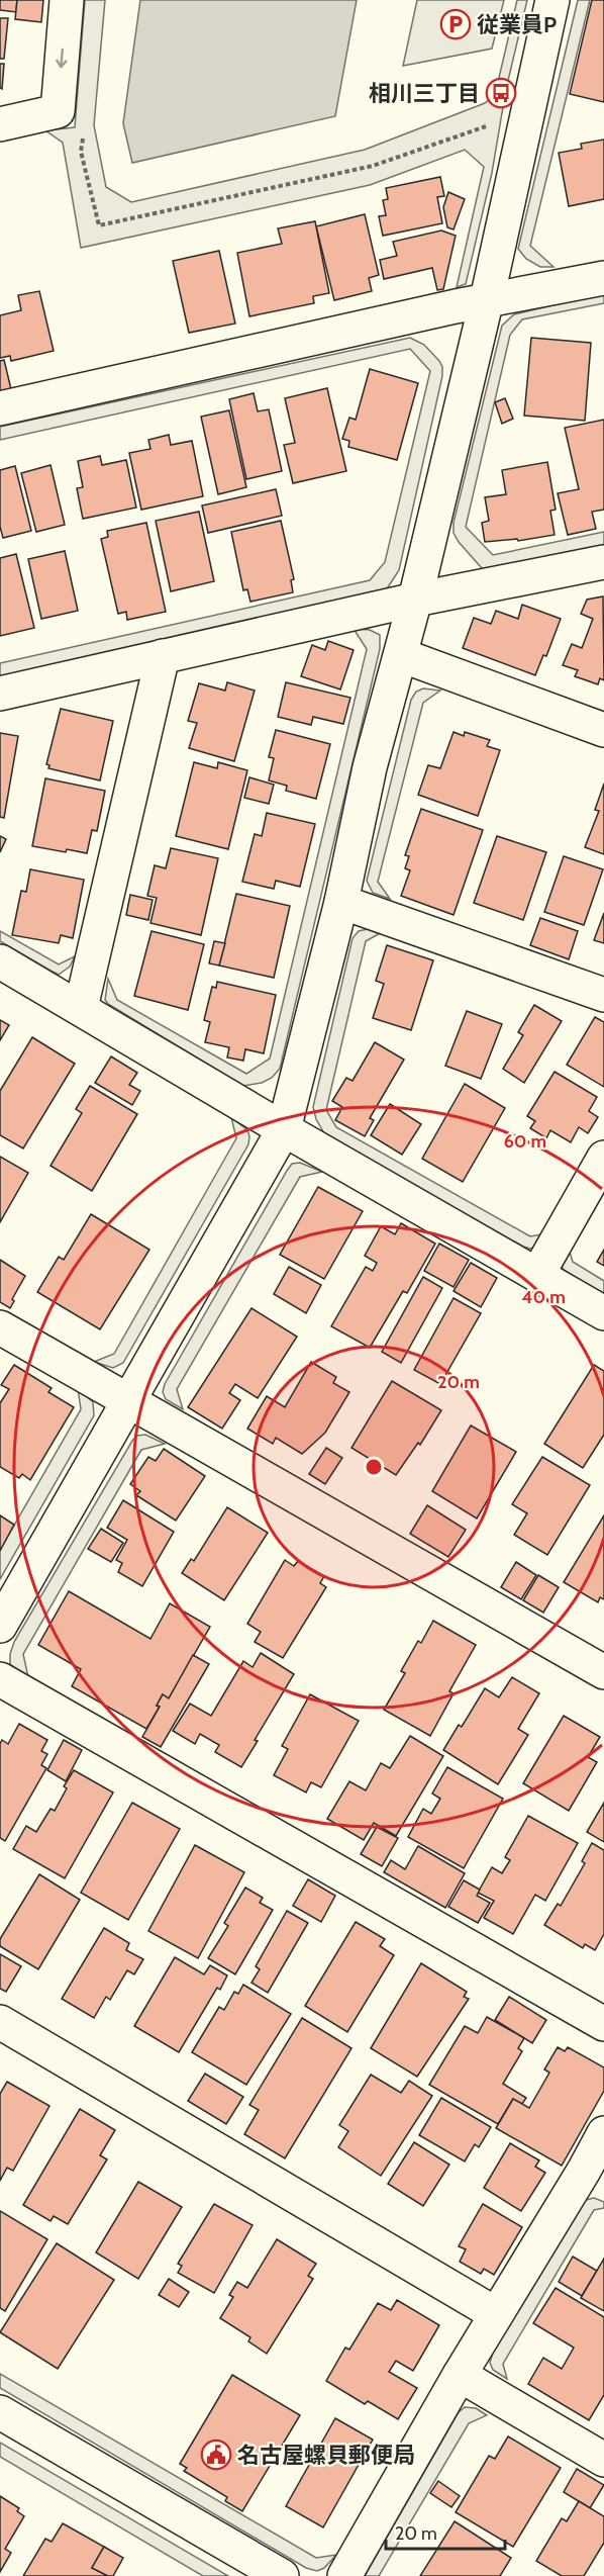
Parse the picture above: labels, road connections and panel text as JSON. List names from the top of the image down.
{
  "places": {
    "parking": ["従業員P"],
    "bus stop": ["相川三丁目"],
    "public building": ["名古屋螺貝郵便局"]
  },
  "scale_bar": "20 m",
  "rings": ["60 m", "40 m", "20 m"]
}
